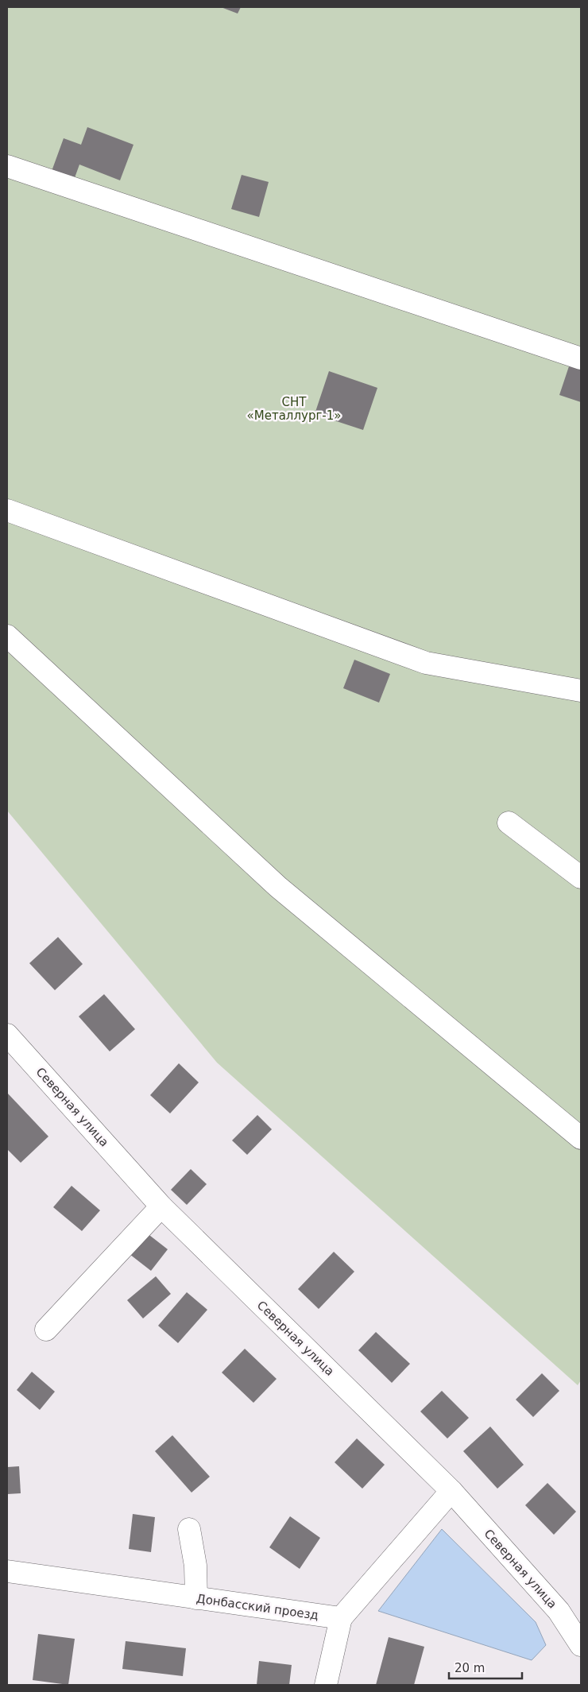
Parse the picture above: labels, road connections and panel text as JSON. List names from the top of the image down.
{
  "streets": {
    "street": ["Северная улица", "Донбасский проезд"]
  },
  "parks": ["СНТ «Металлург-1»"],
  "scale_bar": "20 m"
}
